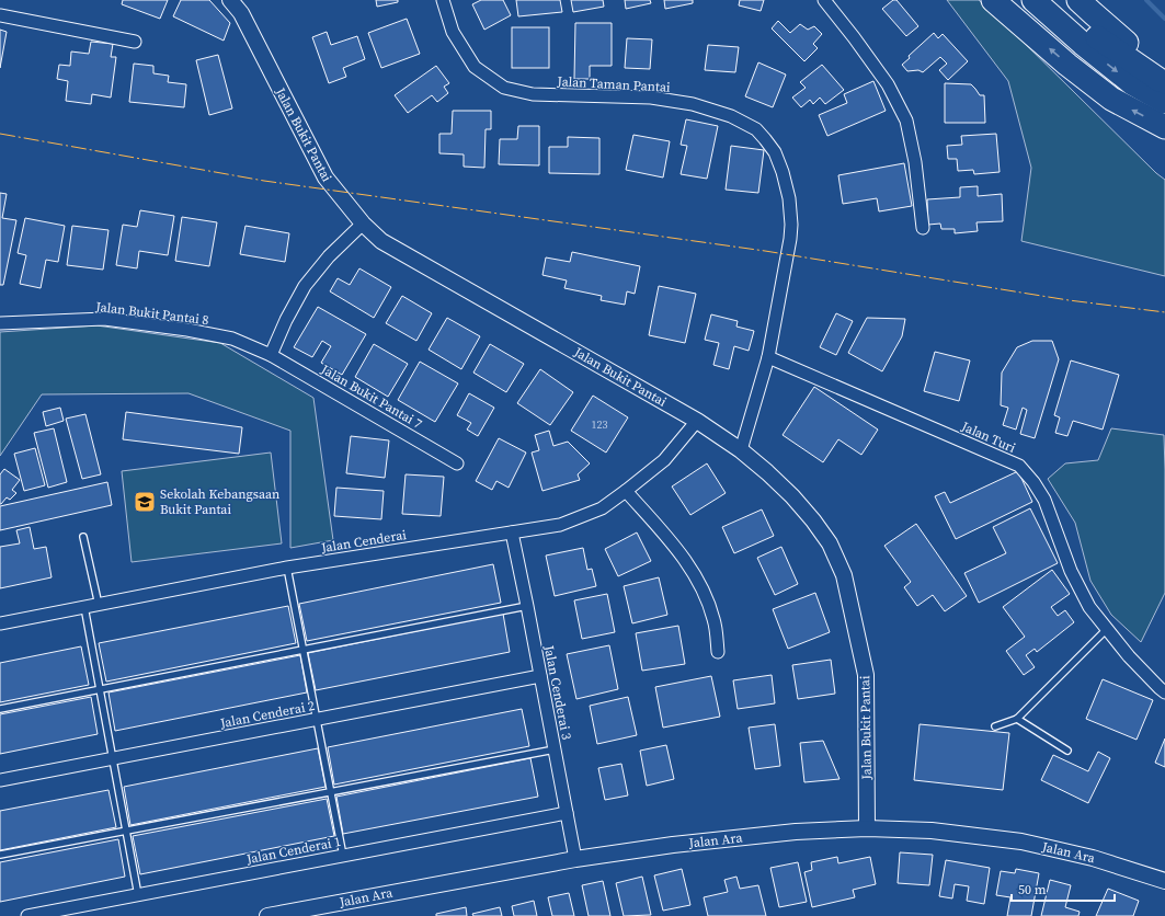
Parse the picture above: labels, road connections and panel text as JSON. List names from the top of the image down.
{
  "streets": {
    "street": [
      "Jalan Taman Pantai",
      "Jalan Bukit Pantai",
      "Jalan Bukit Pantai 8",
      "Jalan Bukit Pantai 7",
      "Jalan Turi",
      "Jalan Cenderai",
      "Jalan Cenderai 3",
      "Jalan Cenderai 2",
      "Jalan Ara",
      "Jalan Cenderai 1"
    ]
  },
  "crossings": [
    ["Jalan Taman Pantai", "Jalan Bukit Pantai"],
    ["Jalan Taman Pantai", "Jalan Turi"],
    ["Jalan Bukit Pantai", "Jalan Cenderai"],
    ["Jalan Bukit Pantai", "Jalan Ara"],
    ["Jalan Bukit Pantai 8", "Jalan Bukit Pantai 7"],
    ["Jalan Cenderai", "Jalan Cenderai 3"],
    ["Jalan Cenderai 3", "Jalan Cenderai 2"],
    ["Jalan Cenderai 3", "Jalan Ara"],
    ["Jalan Cenderai 3", "Jalan Cenderai 1"]
  ],
  "places": {
    "school or university": ["Sekolah Kebangsaan Bukit Pantai"]
  },
  "house_numbers": ["123"],
  "scale_bar": "50 m"
}
